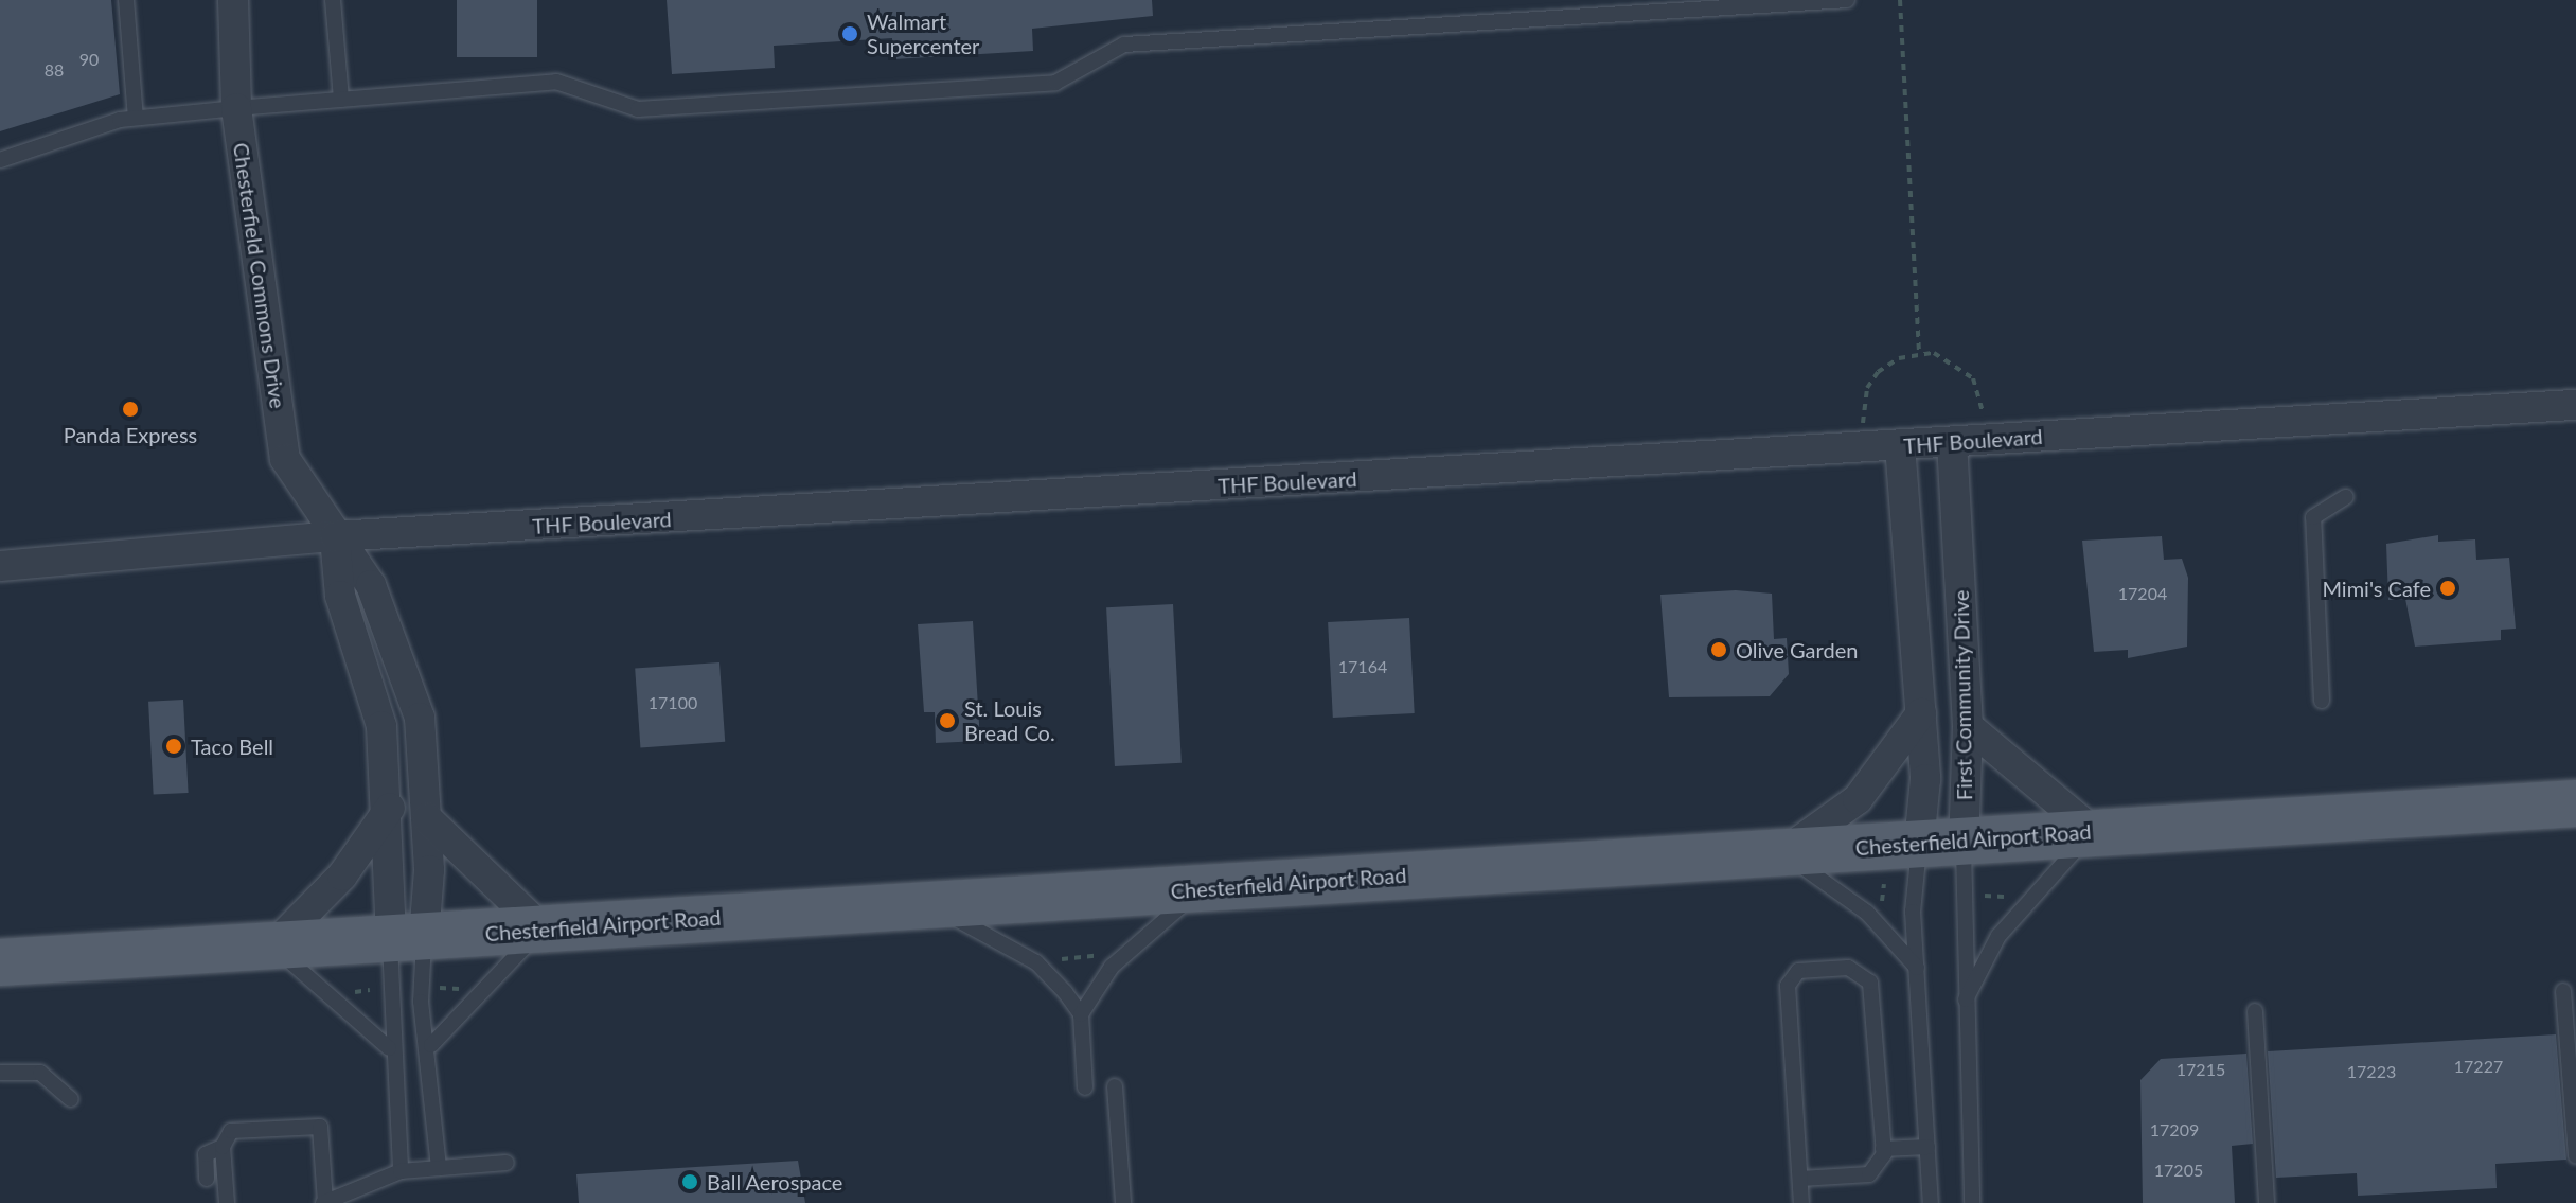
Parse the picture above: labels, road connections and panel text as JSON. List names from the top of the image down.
{
  "streets": {
    "main road": ["Chesterfield Airport Road"],
    "street": ["Chesterfield Commons Drive", "THF Boulevard", "First Community Drive"]
  },
  "crossings": [
    ["Chesterfield Commons Drive", "THF Boulevard"],
    ["Chesterfield Commons Drive", "Chesterfield Airport Road"],
    ["THF Boulevard", "First Community Drive"],
    ["First Community Drive", "Chesterfield Airport Road"]
  ],
  "places": [
    "Walmart Supercenter",
    "Panda Express",
    "Mimi's Cafe",
    "Olive Garden",
    "St. Louis Bread Co.",
    "Taco Bell",
    "Ball Aerospace"
  ],
  "house_numbers": [
    "90",
    "88",
    "17204",
    "17164",
    "17100",
    "17227",
    "17215",
    "17223",
    "17209",
    "17205"
  ]
}
